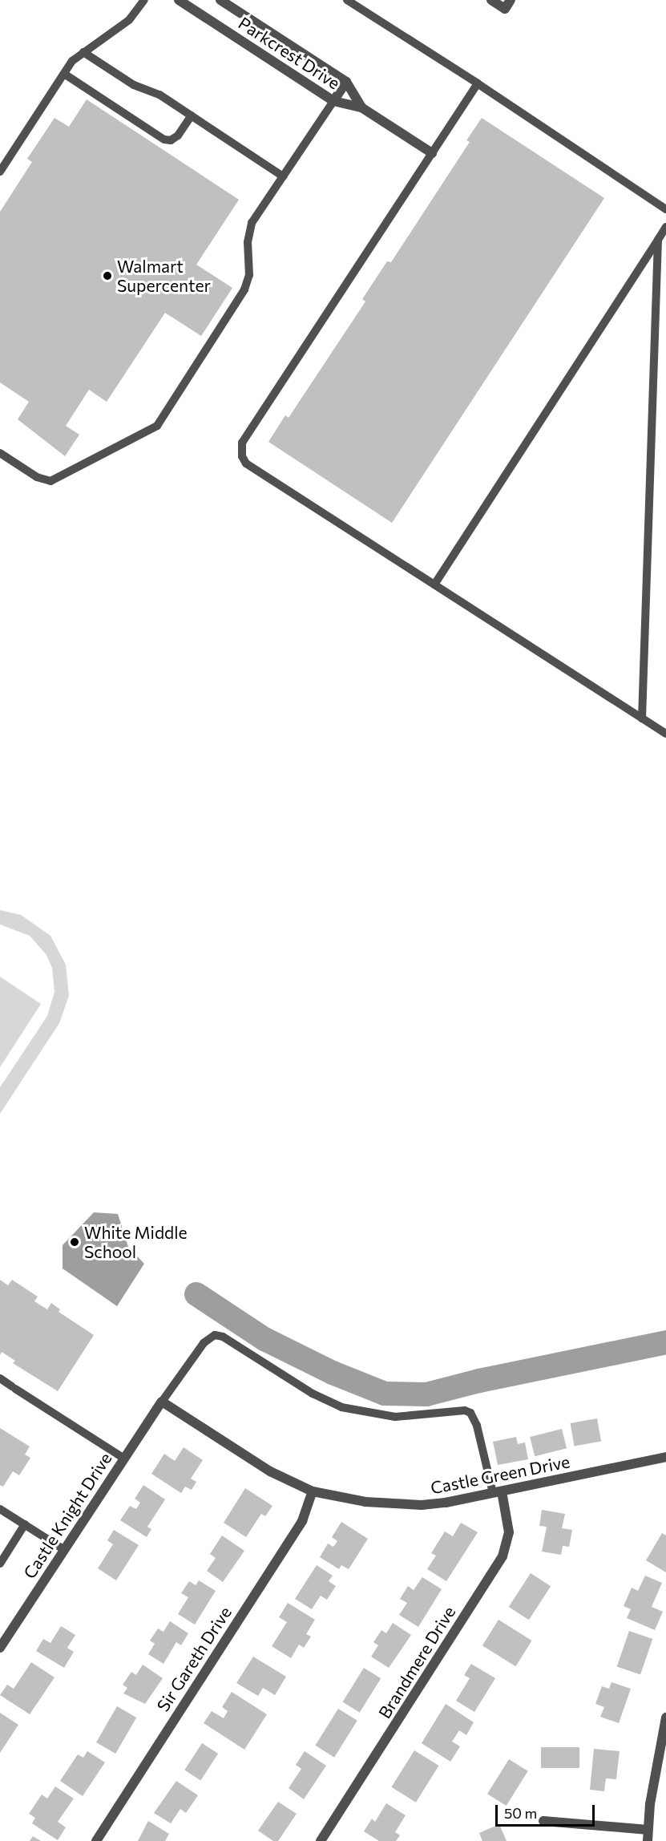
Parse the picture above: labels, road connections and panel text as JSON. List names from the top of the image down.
{
  "streets": {
    "street": [
      "Parkcrest Drive",
      "Castle Green Drive",
      "Castle Knight Drive",
      "Sir Gareth Drive",
      "Brandmere Drive"
    ]
  },
  "crossings": [
    ["Castle Green Drive", "Castle Knight Drive"],
    ["Castle Green Drive", "Sir Gareth Drive"],
    ["Castle Green Drive", "Brandmere Drive"]
  ],
  "places": ["Walmart Supercenter", "White Middle School"],
  "scale_bar": "50 m"
}
